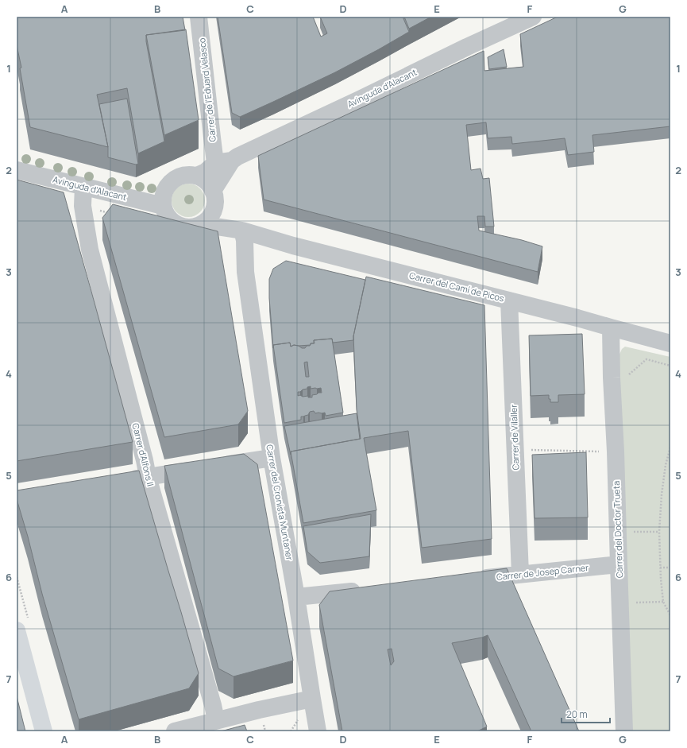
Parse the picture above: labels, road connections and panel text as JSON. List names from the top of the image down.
{
  "streets": {
    "street": [
      "Avinguda d'Alacant",
      "Carrer de l'Eduard Velasco",
      "Carrer del Camí de Picos",
      "Carrer de Vilaller",
      "Carrer d'Alfons II",
      "Carrer del Cronista Muntaner",
      "Carrer del Doctor Trueta",
      "Carrer de Josep Carner"
    ]
  },
  "crossings": [
    ["Avinguda d'Alacant", "Carrer de l'Eduard Velasco"],
    ["Avinguda d'Alacant", "Carrer del Camí de Picos"],
    ["Avinguda d'Alacant", "Carrer d'Alfons II"],
    ["Carrer del Camí de Picos", "Carrer de Vilaller"],
    ["Carrer del Camí de Picos", "Carrer del Cronista Muntaner"],
    ["Carrer del Camí de Picos", "Carrer del Doctor Trueta"],
    ["Carrer de Vilaller", "Carrer de Josep Carner"],
    ["Carrer del Doctor Trueta", "Carrer de Josep Carner"]
  ],
  "scale_bar": "20 m",
  "grid": {
    "columns": [
      "A",
      "B",
      "C",
      "D",
      "E",
      "F",
      "G"
    ],
    "rows": [
      "1",
      "2",
      "3",
      "4",
      "5",
      "6",
      "7"
    ]
  }
}
